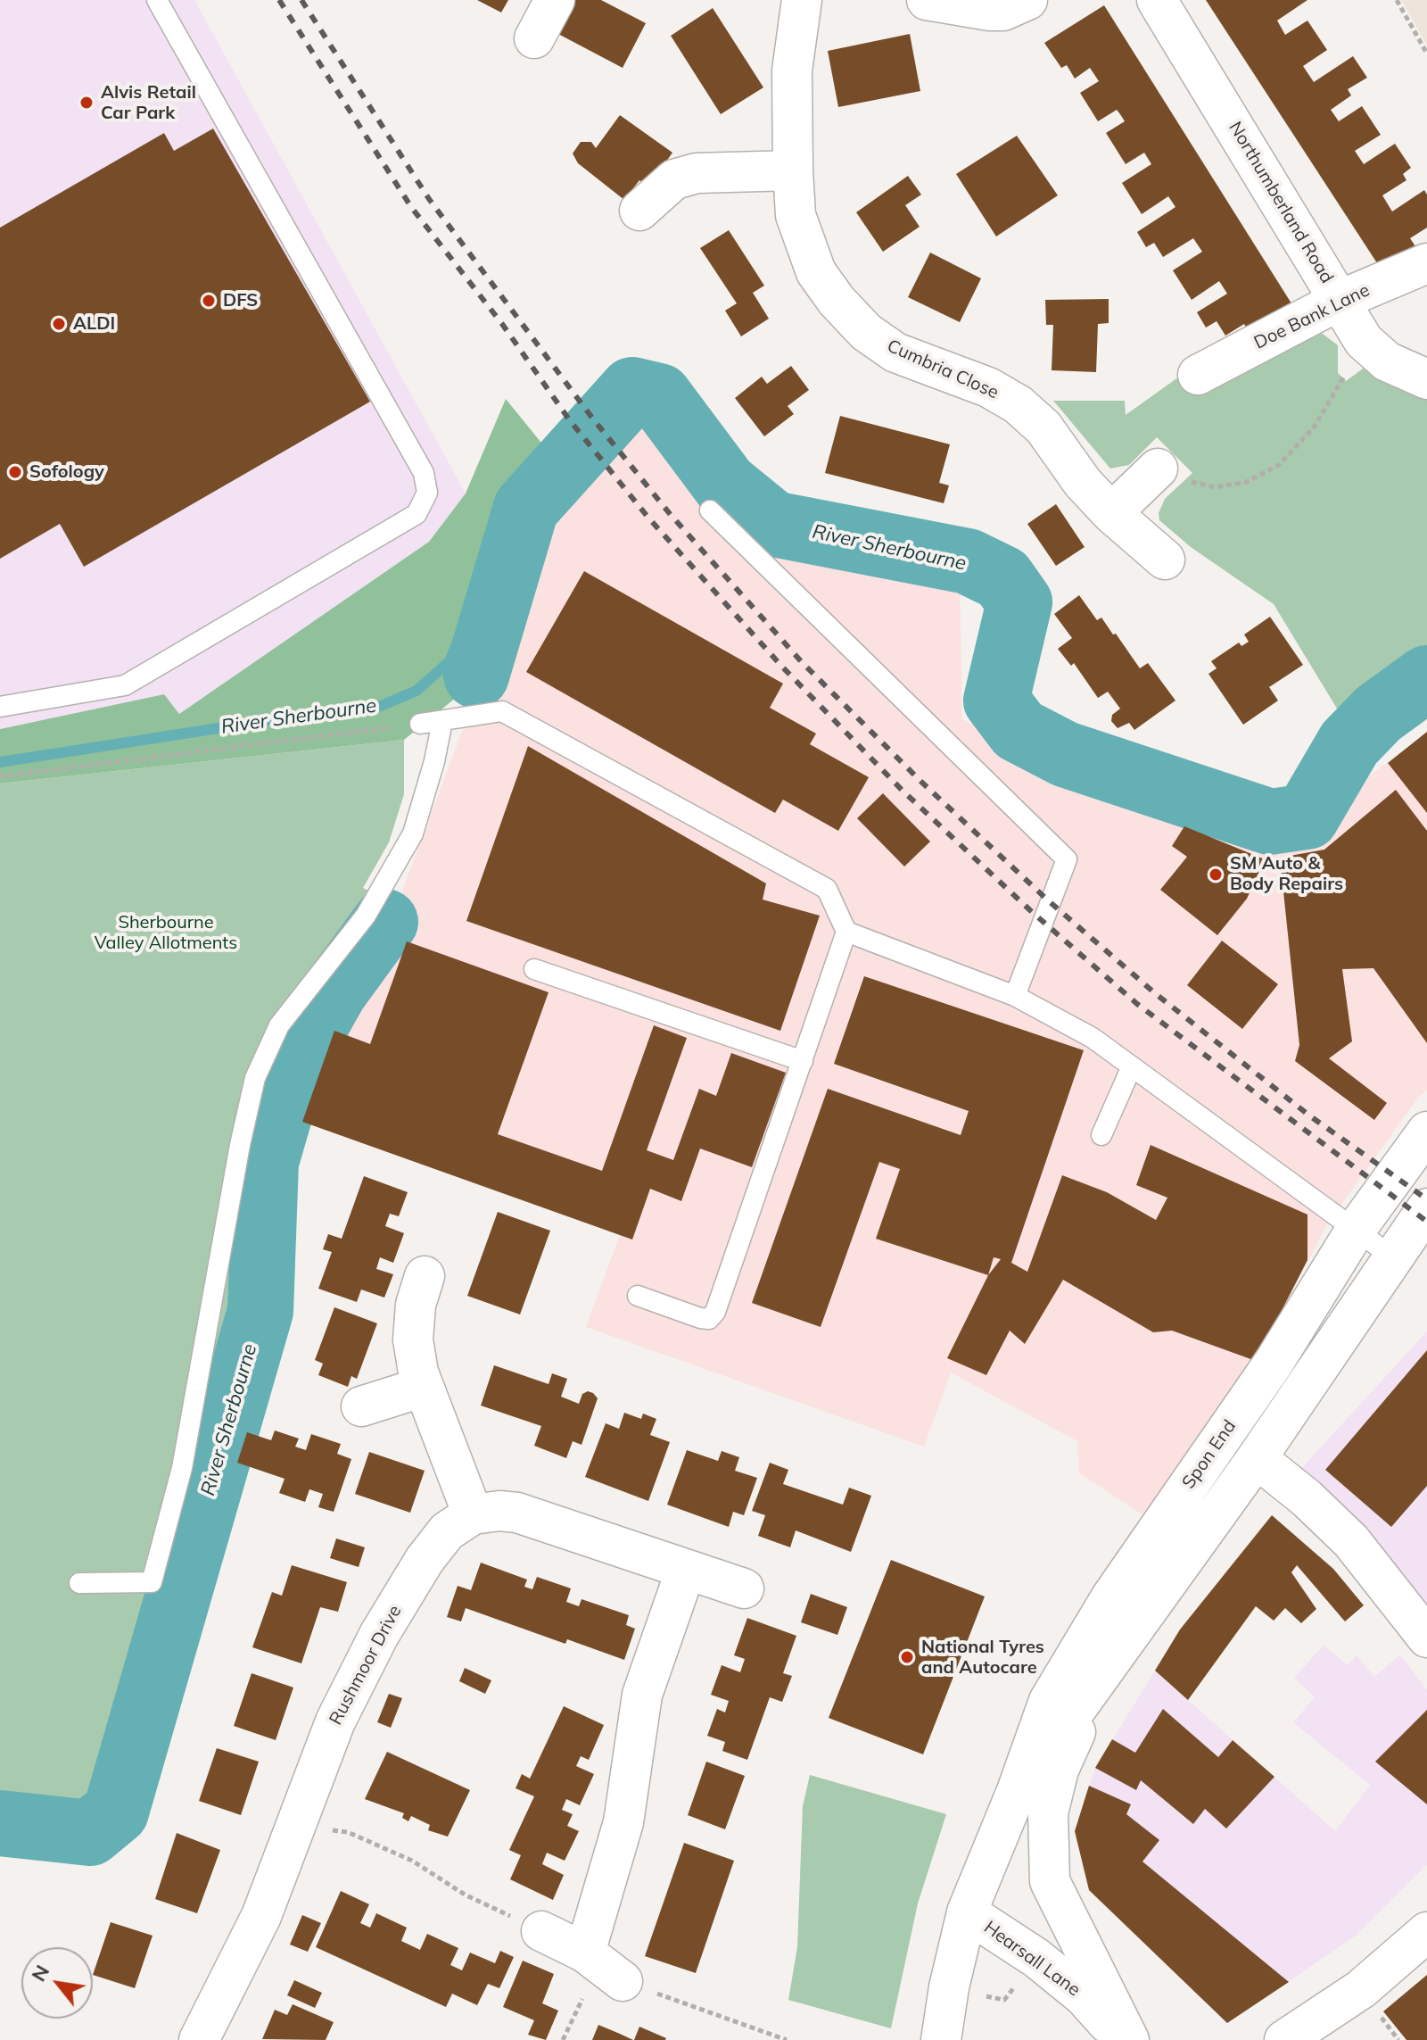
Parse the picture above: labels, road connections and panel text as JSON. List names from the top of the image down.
{
  "streets": {
    "street": [
      "Northumberland Road",
      "Doe Bank Lane",
      "Cumbria Close",
      "Spon End",
      "Rushmoor Drive",
      "Hearsall Lane"
    ]
  },
  "crossings": [
    ["Northumberland Road", "Doe Bank Lane"],
    ["Spon End", "Hearsall Lane"]
  ],
  "water": ["River Sherbourne"],
  "parks": ["Sherbourne Valley Allotments"],
  "places": [
    "Alvis Retail Car Park",
    "DFS",
    "ALDI",
    "Sofology",
    "SM Auto & Body Repairs",
    "National Tyres and Autocare"
  ],
  "north": "top left"
}
